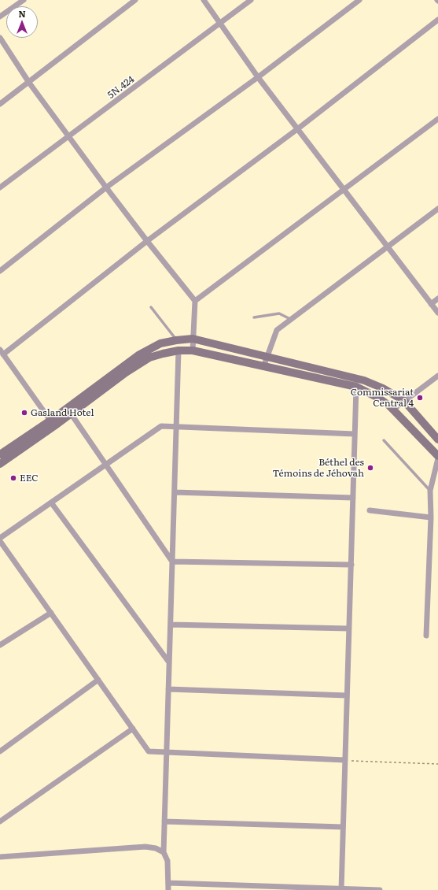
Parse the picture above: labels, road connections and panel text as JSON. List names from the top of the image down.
{
  "streets": {
    "street": ["5N.424"]
  },
  "places": [
    "Commissariat Central 4",
    "Gasland Hotel",
    "Béthel des Témoins de Jéhovah",
    "EEC"
  ],
  "north": "top"
}
